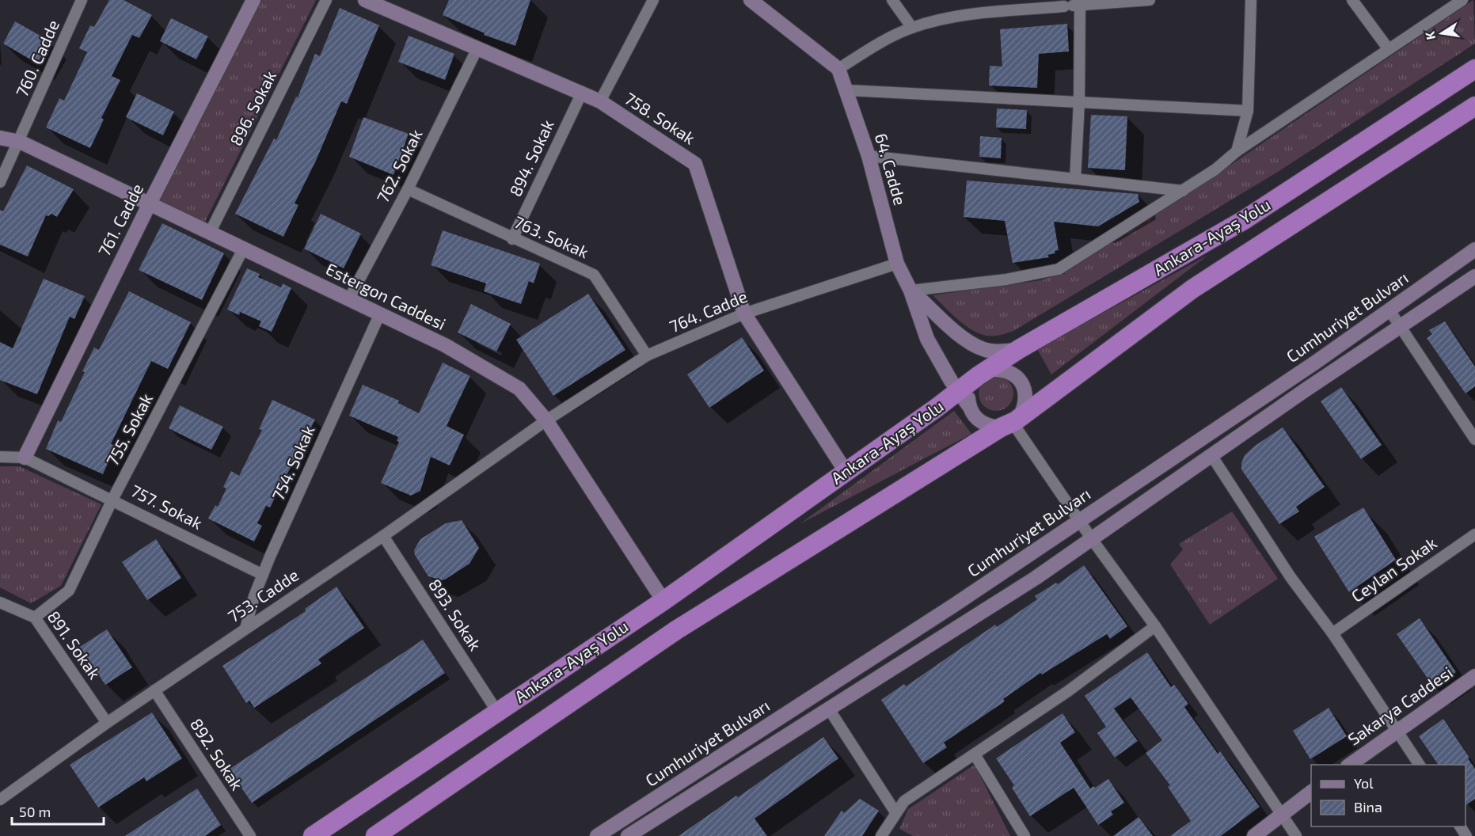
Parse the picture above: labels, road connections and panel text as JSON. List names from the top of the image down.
{
  "streets": {
    "highway": ["Ankara-Ayaş Yolu"],
    "main road": [
      "758. Sokak",
      "64. Cadde",
      "761. Cadde",
      "Estergon Caddesi",
      "Cumhuriyet Bulvarı",
      "Sakarya Caddesi"
    ],
    "street": [
      "760. Cadde",
      "896. Sokak",
      "894. Sokak",
      "762. Sokak",
      "763. Sokak",
      "764. Cadde",
      "755. Sokak",
      "754. Sokak",
      "757. Sokak",
      "Ceylan Sokak",
      "753. Cadde",
      "893. Sokak",
      "891. Sokak",
      "892. Sokak"
    ]
  },
  "crossings": [
    ["760. Cadde", "Estergon Caddesi"],
    ["896. Sokak", "Estergon Caddesi"],
    ["758. Sokak", "894. Sokak"],
    ["758. Sokak", "762. Sokak"],
    ["758. Sokak", "Ankara-Ayaş Yolu"],
    ["758. Sokak", "764. Cadde"],
    ["894. Sokak", "763. Sokak"],
    ["762. Sokak", "763. Sokak"],
    ["762. Sokak", "Estergon Caddesi"],
    ["64. Cadde", "Ankara-Ayaş Yolu"],
    ["64. Cadde", "764. Cadde"],
    ["761. Cadde", "Estergon Caddesi"],
    ["761. Cadde", "757. Sokak"],
    ["763. Sokak", "764. Cadde"],
    ["Ankara-Ayaş Yolu", "Estergon Caddesi"],
    ["Ankara-Ayaş Yolu", "893. Sokak"],
    ["Estergon Caddesi", "764. Cadde"],
    ["Estergon Caddesi", "755. Sokak"],
    ["Estergon Caddesi", "754. Sokak"],
    ["Estergon Caddesi", "753. Cadde"],
    ["764. Cadde", "753. Cadde"],
    ["755. Sokak", "757. Sokak"],
    ["755. Sokak", "891. Sokak"],
    ["754. Sokak", "757. Sokak"],
    ["754. Sokak", "753. Cadde"],
    ["753. Cadde", "893. Sokak"],
    ["753. Cadde", "891. Sokak"],
    ["753. Cadde", "892. Sokak"]
  ],
  "legend": ["Yol", "Bina"],
  "scale_bar": "50 m",
  "north": "left"
}
